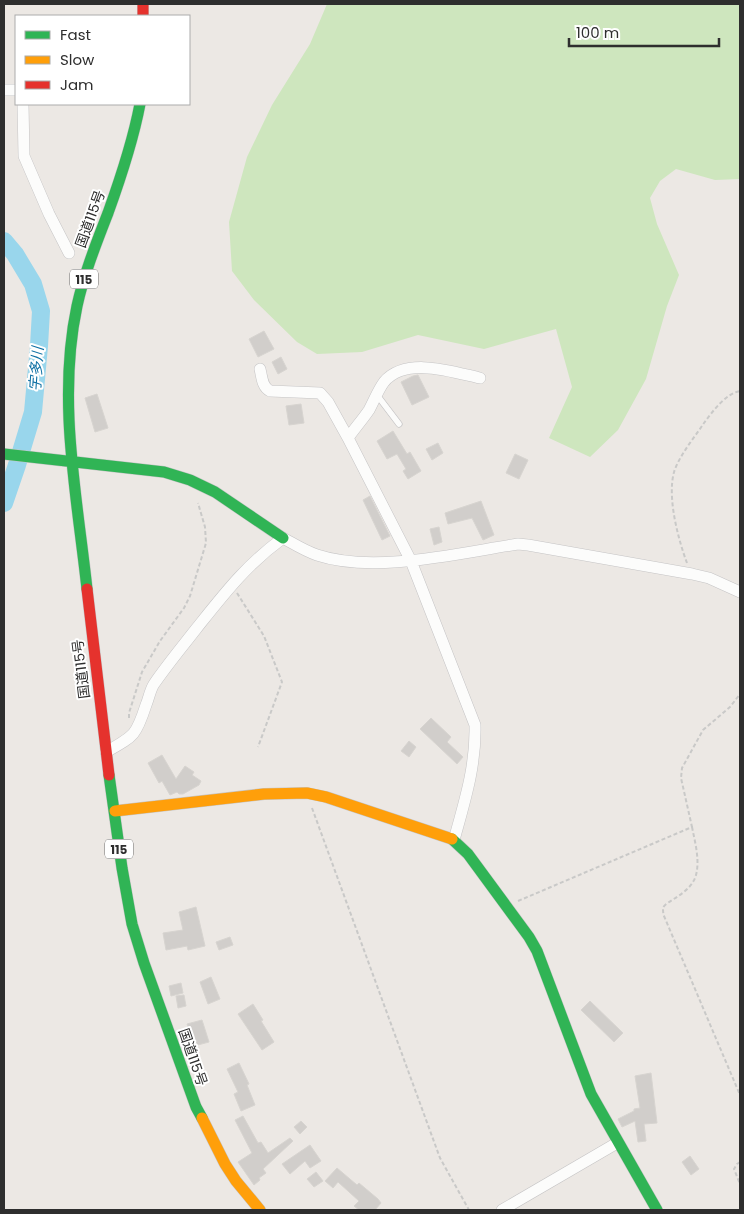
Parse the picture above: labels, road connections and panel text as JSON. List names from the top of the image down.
{
  "streets": {
    "main road": ["国道115号", "115"]
  },
  "water": ["宇多川"],
  "legend": ["Fast", "Slow", "Jam"],
  "scale_bar": "100 m"
}
